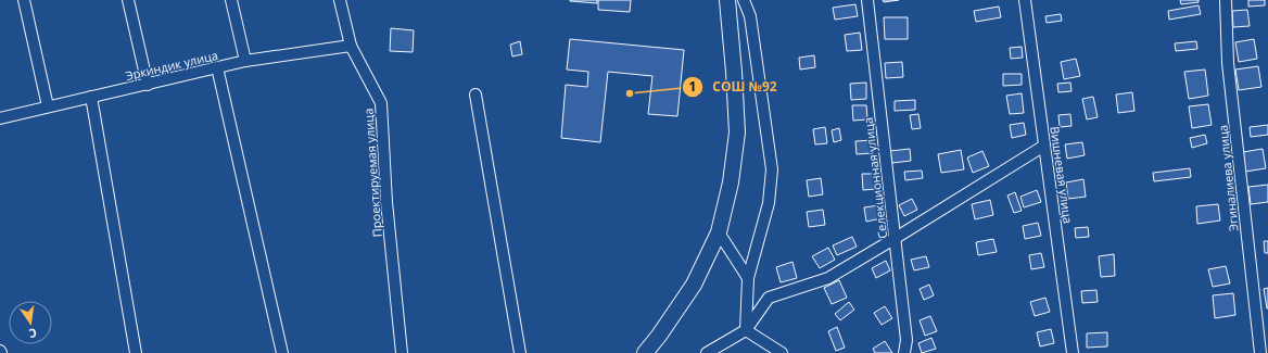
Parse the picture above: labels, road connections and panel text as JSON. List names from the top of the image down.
{
  "streets": {
    "street": [
      "Эркиндик улица",
      "Проектируемая улица",
      "Вишневая улица",
      "Селекционная улица",
      "Эгиналиева улица"
    ]
  },
  "crossings": [
    ["Эркиндик улица", "Проектируемая улица"]
  ],
  "places": ["СОШ №92"],
  "north": "bottom"
}
